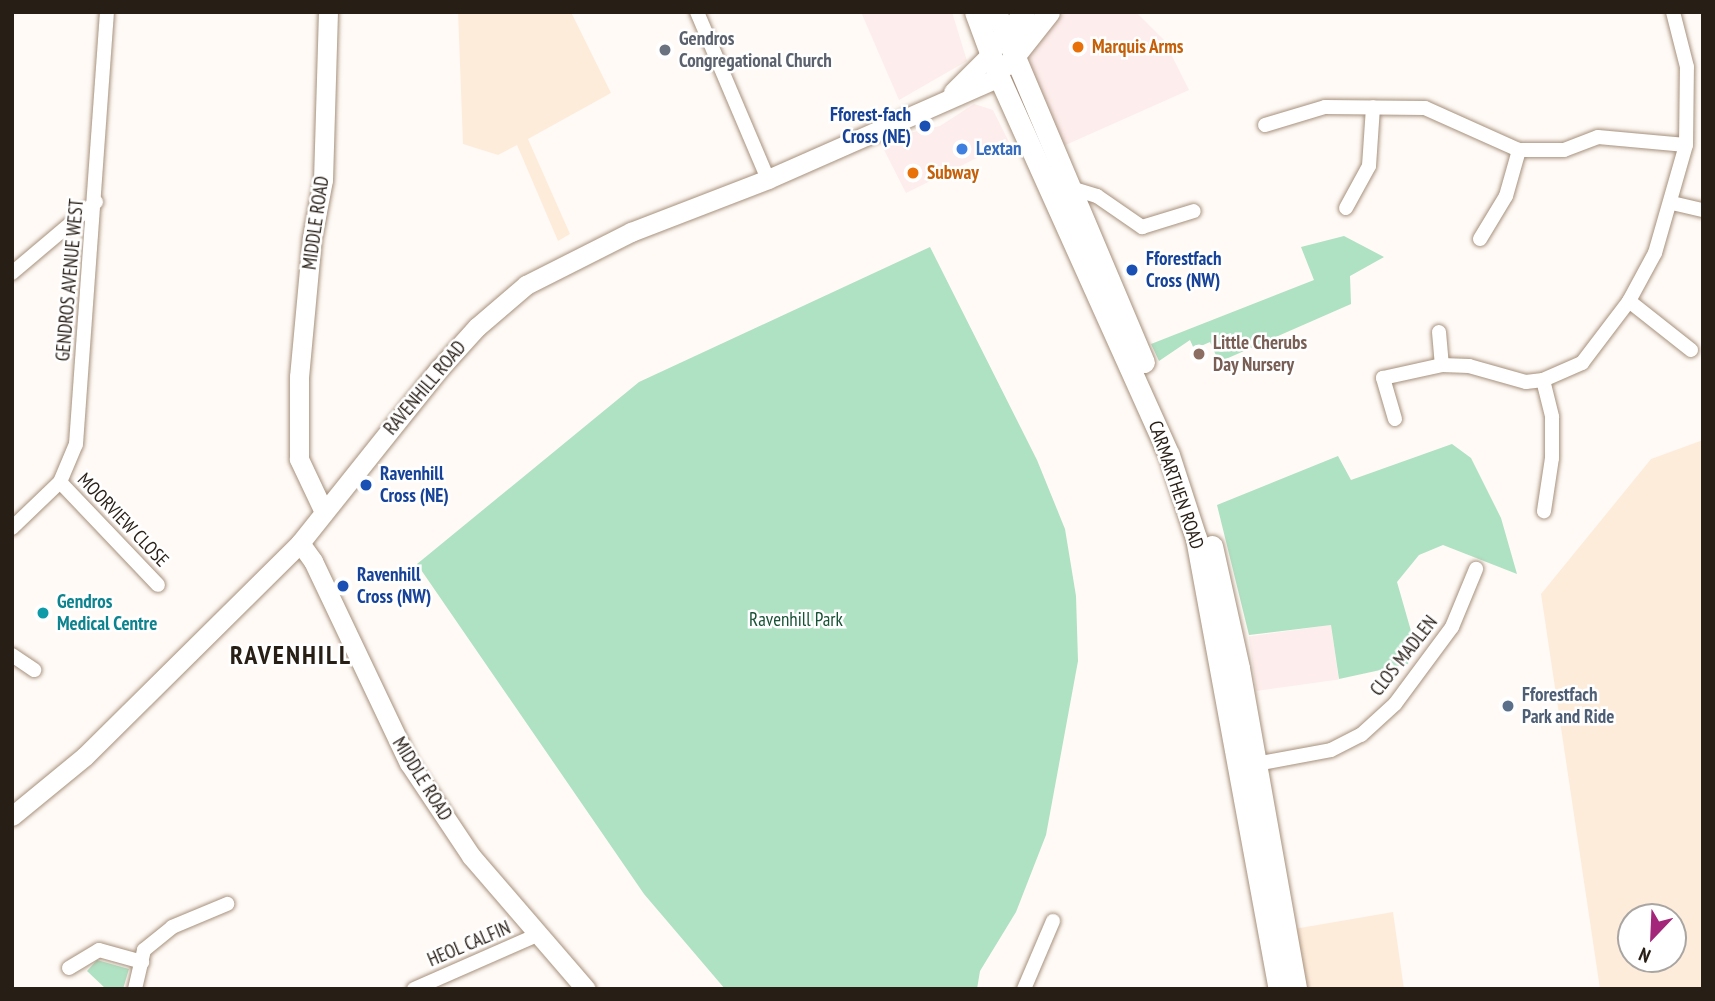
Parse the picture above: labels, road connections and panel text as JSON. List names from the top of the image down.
{
  "streets": {
    "main road": ["CARMARTHEN ROAD"],
    "street": [
      "MIDDLE ROAD",
      "GENDROS AVENUE WEST",
      "RAVENHILL ROAD",
      "MOORVIEW CLOSE",
      "CLOS MADLEN",
      "HEOL CALFIN"
    ]
  },
  "crossings": [
    ["MIDDLE ROAD", "RAVENHILL ROAD"],
    ["MIDDLE ROAD", "HEOL CALFIN"],
    ["GENDROS AVENUE WEST", "MOORVIEW CLOSE"],
    ["RAVENHILL ROAD", "CARMARTHEN ROAD"],
    ["CARMARTHEN ROAD", "CLOS MADLEN"]
  ],
  "districts": ["RAVENHILL"],
  "parks": ["Ravenhill Park"],
  "places": [
    "Marquis Arms",
    "Gendros Congregational Church",
    "Fforest-fach Cross (NE)",
    "Lextan",
    "Subway",
    "Fforestfach Cross (NW)",
    "Little Cherubs Day Nursery",
    "Ravenhill Cross (NE)",
    "Ravenhill Cross (NW)",
    "Gendros Medical Centre",
    "Fforestfach Park and Ride"
  ],
  "north": "bottom left"
}
